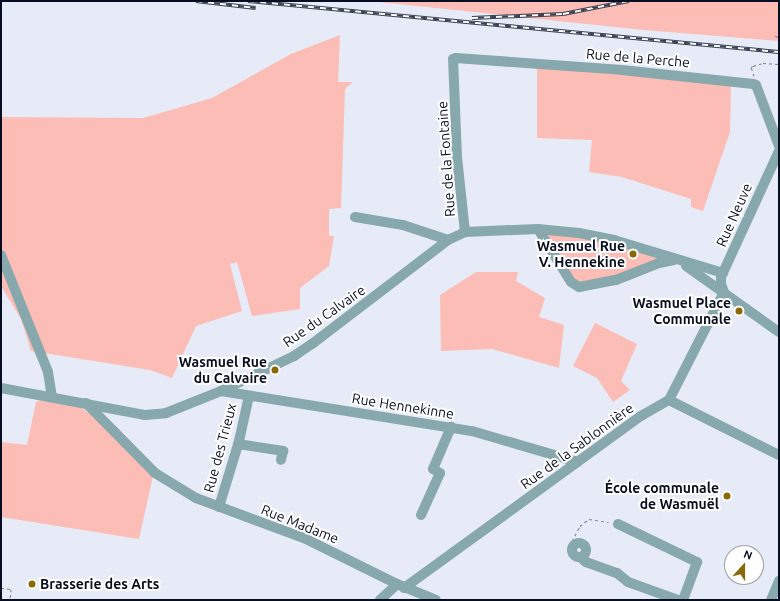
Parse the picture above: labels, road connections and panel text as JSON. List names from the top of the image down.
{
  "streets": {
    "street": [
      "Rue de la Perche",
      "Rue de la Fontaine",
      "Rue Neuve",
      "Rue du Calvaire",
      "Rue Hennekinne",
      "Rue de la Sablonnière",
      "Rue des Trieux",
      "Rue Madame"
    ]
  },
  "crossings": [
    ["Rue de la Perche", "Rue de la Fontaine"],
    ["Rue de la Fontaine", "Rue du Calvaire"],
    ["Rue du Calvaire", "Rue Hennekinne"],
    ["Rue du Calvaire", "Rue Madame"],
    ["Rue Hennekinne", "Rue de la Sablonnière"],
    ["Rue Hennekinne", "Rue des Trieux"],
    ["Rue de la Sablonnière", "Rue Madame"],
    ["Rue des Trieux", "Rue Madame"]
  ],
  "places": [
    "Wasmuel Rue V. Hennekine",
    "Wasmuel Place Communale",
    "Wasmuel Rue du Calvaire",
    "École communale de Wasmuël",
    "Brasserie des Arts"
  ],
  "north": "top"
}
